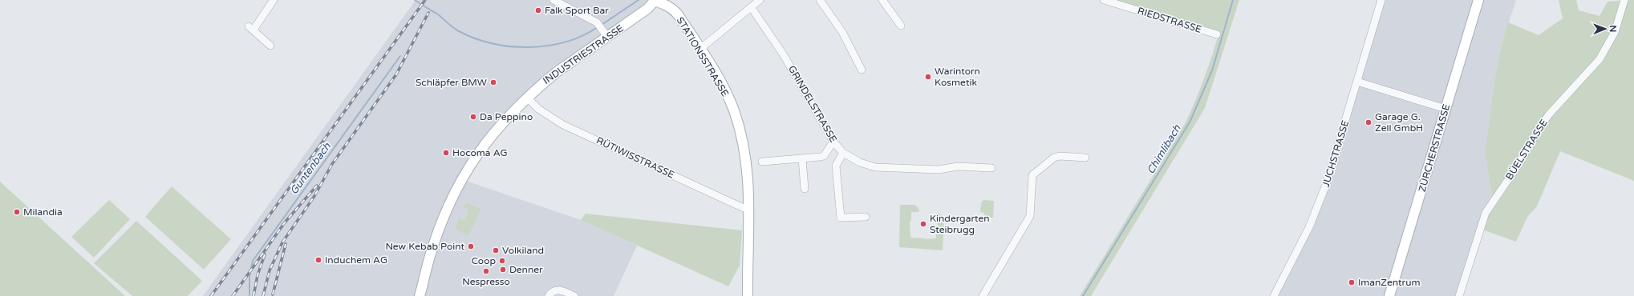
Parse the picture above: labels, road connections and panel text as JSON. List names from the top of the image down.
{
  "streets": {
    "main road": ["INDUSTRIESTRASSE", "STATIONSSTRASSE", "ZÜRCHERSTRASSE"],
    "street": [
      "RIEDSTRASSE",
      "GRINDELSTRASSE",
      "BÜELSTRASSE",
      "JUCHSTRASSE",
      "RÜTIWISSTRASSE"
    ]
  },
  "crossings": [
    ["INDUSTRIESTRASSE", "STATIONSSTRASSE"],
    ["INDUSTRIESTRASSE", "RÜTIWISSTRASSE"],
    ["STATIONSSTRASSE", "RÜTIWISSTRASSE"]
  ],
  "water": ["Chimlibach", "Guntenbach"],
  "places": [
    "Falk Sport Bar",
    "Warintorn Kosmetik",
    "Schläpfer BMW",
    "Da Peppino",
    "Garage G. Zell GmbH",
    "Hocoma AG",
    "Milandia",
    "Kindergarten Steibrugg",
    "New Kebab Point",
    "Volkiland",
    "Induchem AG",
    "Coop",
    "Denner",
    "Nespresso",
    "ImanZentrum"
  ],
  "north": "right"
}
